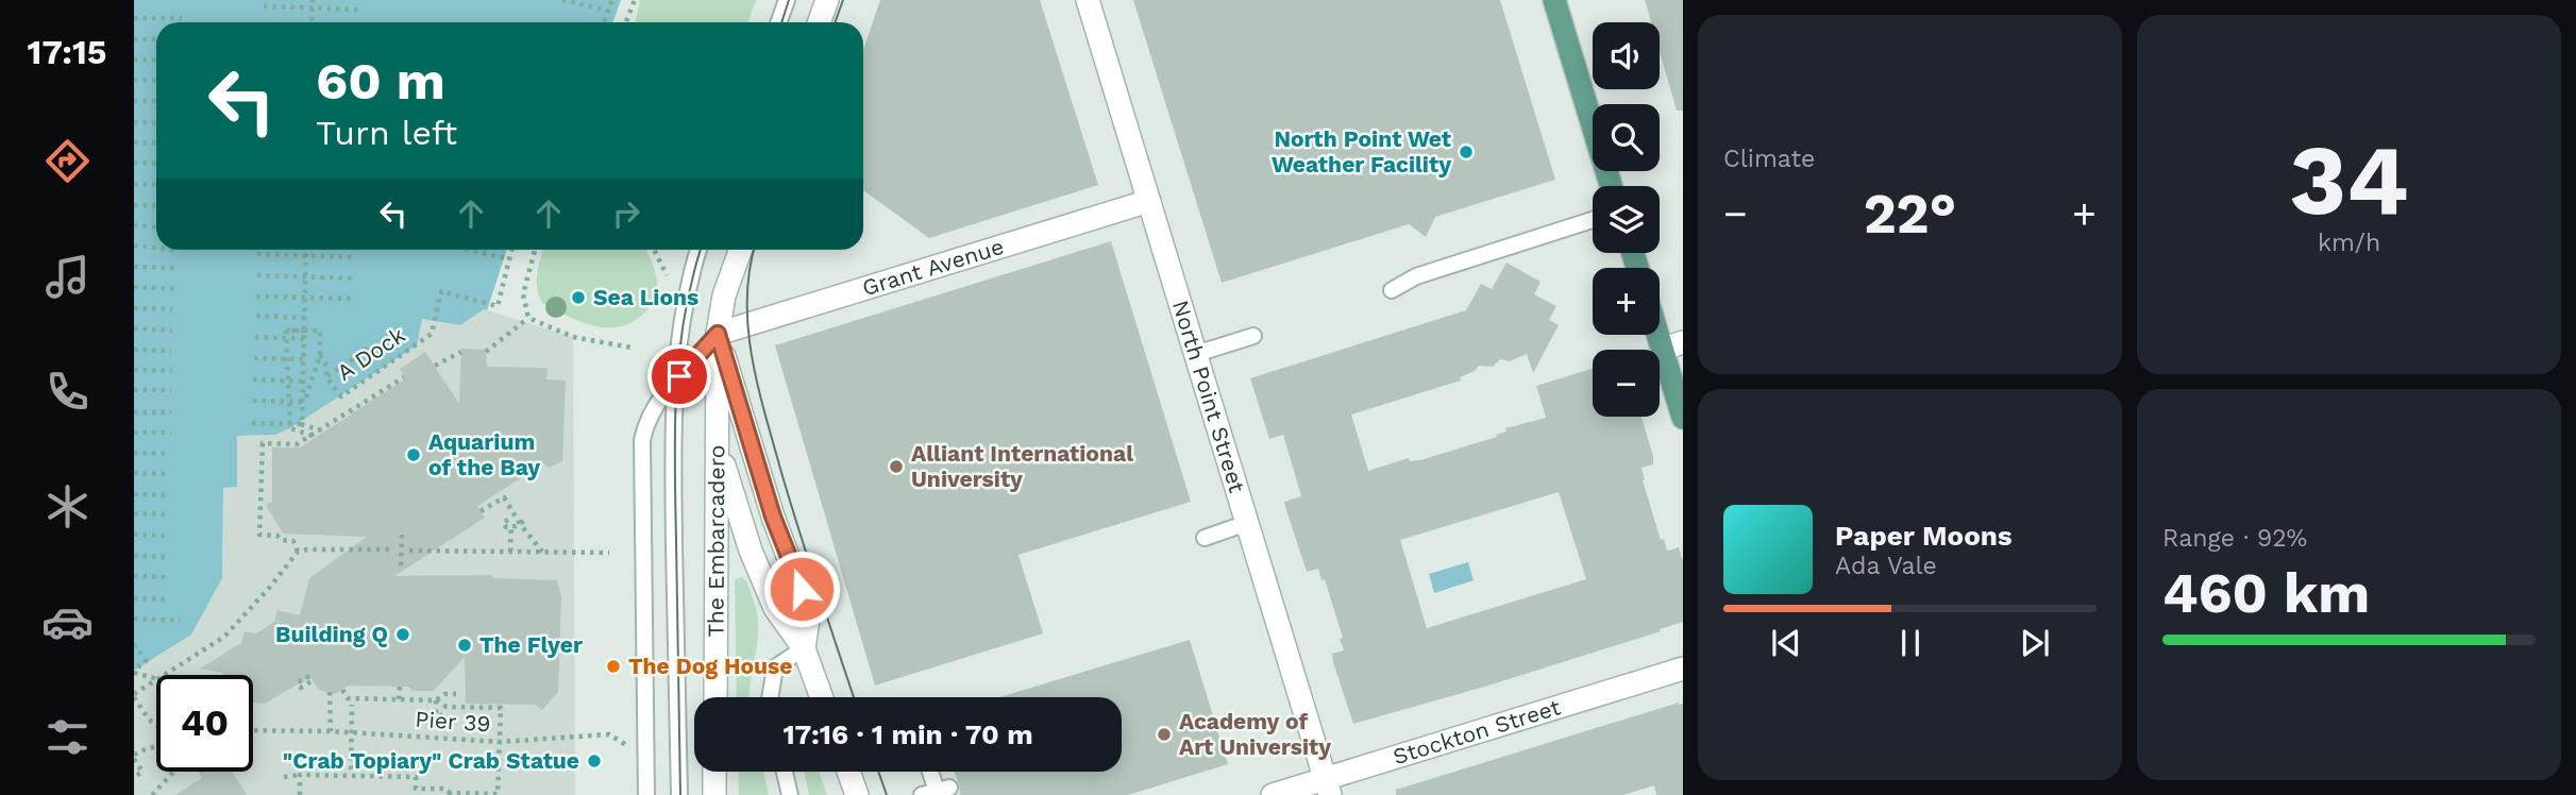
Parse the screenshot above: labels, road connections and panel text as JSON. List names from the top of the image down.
{
  "streets": {
    "street": [
      "Grant Avenue",
      "North Point Street",
      "The Embarcadero",
      "Stockton Street"
    ],
    "path": ["A Dock", "Pier 39"]
  },
  "crossings": [
    ["Grant Avenue", "North Point Street"],
    ["Grant Avenue", "The Embarcadero"],
    ["North Point Street", "Stockton Street"]
  ],
  "places": [
    "North Point Wet Weather Facility",
    "Sea Lions",
    "Aquarium of the Bay",
    "Alliant International University",
    "Building Q",
    "The Flyer",
    "The Dog House",
    "Academy of Art University",
    "\"Crab Topiary\" Crab Statue"
  ],
  "page": {
    "tabs": "17:15",
    "tile": [
      "Climate",
      ["34", "km/h"],
      ["Range · 92%", "460 km"]
    ],
    "map_buttons": ["+", "−"],
    "turn": ["60 m", "Turn left"],
    "heat": ["−", "22°", "+"],
    "song": ["Paper Moons", "Ada Vale"],
    "limit": "40",
    "trip": "17:16 · 1 min · 70 m"
  }
}
